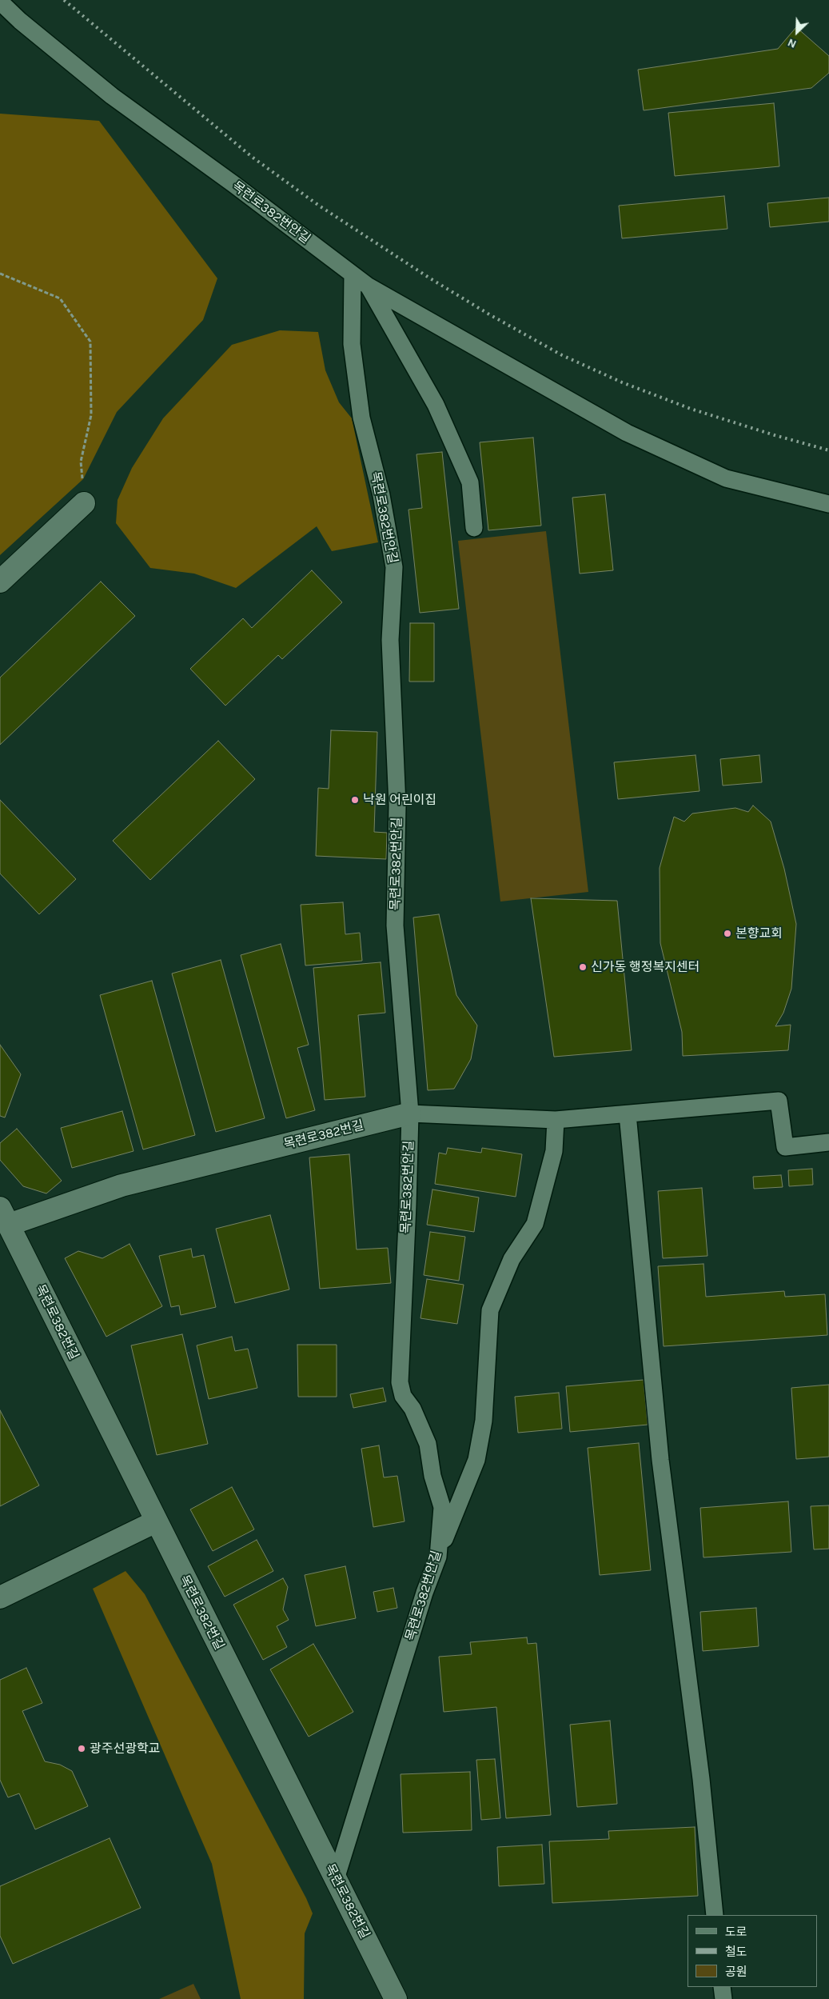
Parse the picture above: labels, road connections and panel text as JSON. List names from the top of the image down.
{
  "streets": {
    "street": ["목련로382번길"],
    "lane": ["목련로382번안길"]
  },
  "crossings": [
    ["목련로382번안길", "목련로382번길"]
  ],
  "places": [
    "낙원 어린이집",
    "본향교회",
    "신가동 행정복지센터",
    "광주선광학교"
  ],
  "legend": ["도로", "철도", "공원"],
  "north": "bottom left"
}
